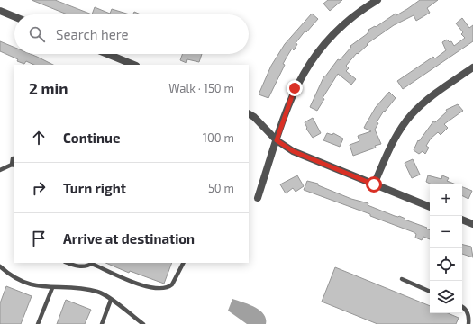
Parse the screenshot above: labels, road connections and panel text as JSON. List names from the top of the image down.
{
  "page": {
    "search": "Search here",
    "heading": ["2 min", "Walk · 150 m"],
    "list": [
      ["Continue", "100 m"],
      ["Turn right", "50 m"],
      "Arrive at destination"
    ],
    "map_buttons": ["+", "−"]
  }
}
